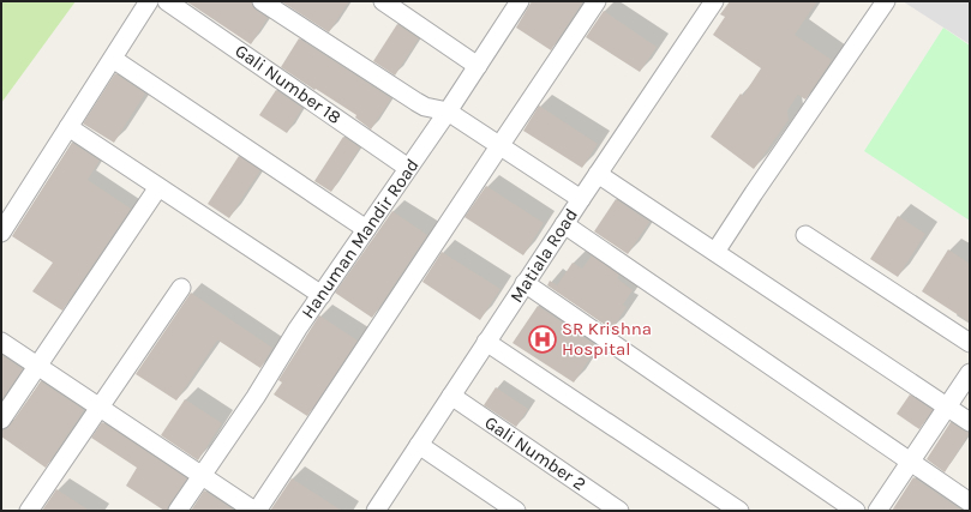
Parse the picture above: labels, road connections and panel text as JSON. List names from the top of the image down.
{
  "streets": {
    "street": [
      "Gali Number 18",
      "Hanuman Mandir Road",
      "Matiala Road",
      "Gali Number 2"
    ]
  },
  "crossings": [
    ["Gali Number 18", "Hanuman Mandir Road"],
    ["Matiala Road", "Gali Number 2"]
  ],
  "places": {
    "hospital": ["SR Krishna Hospital"]
  }
}
